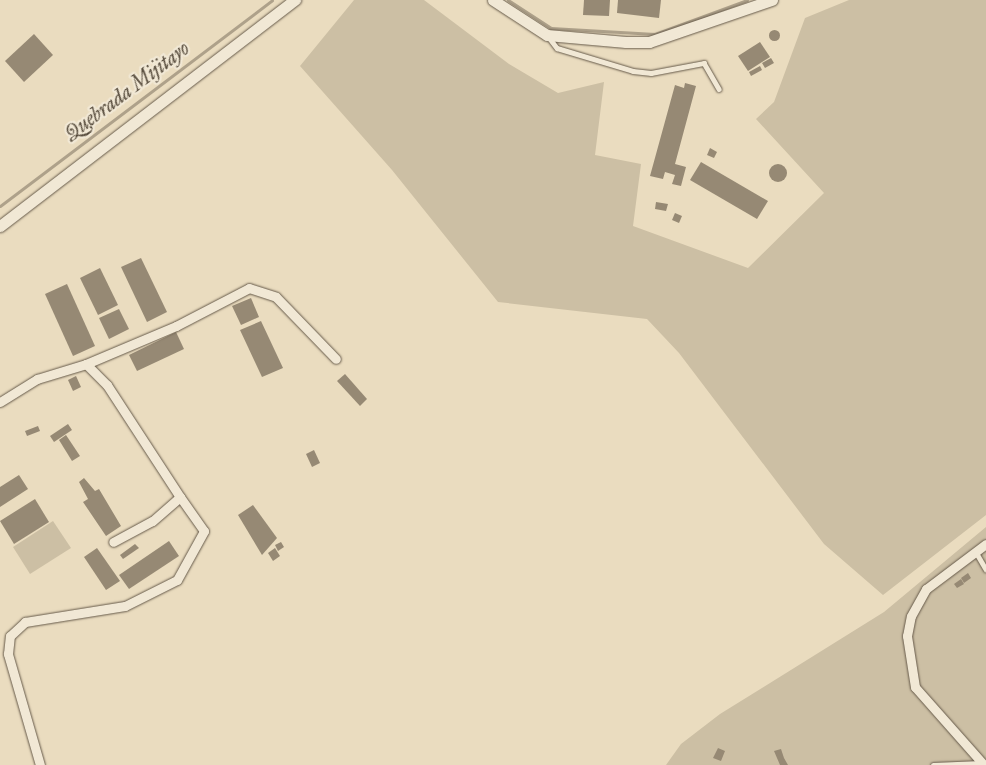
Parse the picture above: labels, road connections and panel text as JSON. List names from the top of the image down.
{
  "water": ["Quebrada Mijitayo"]
}
